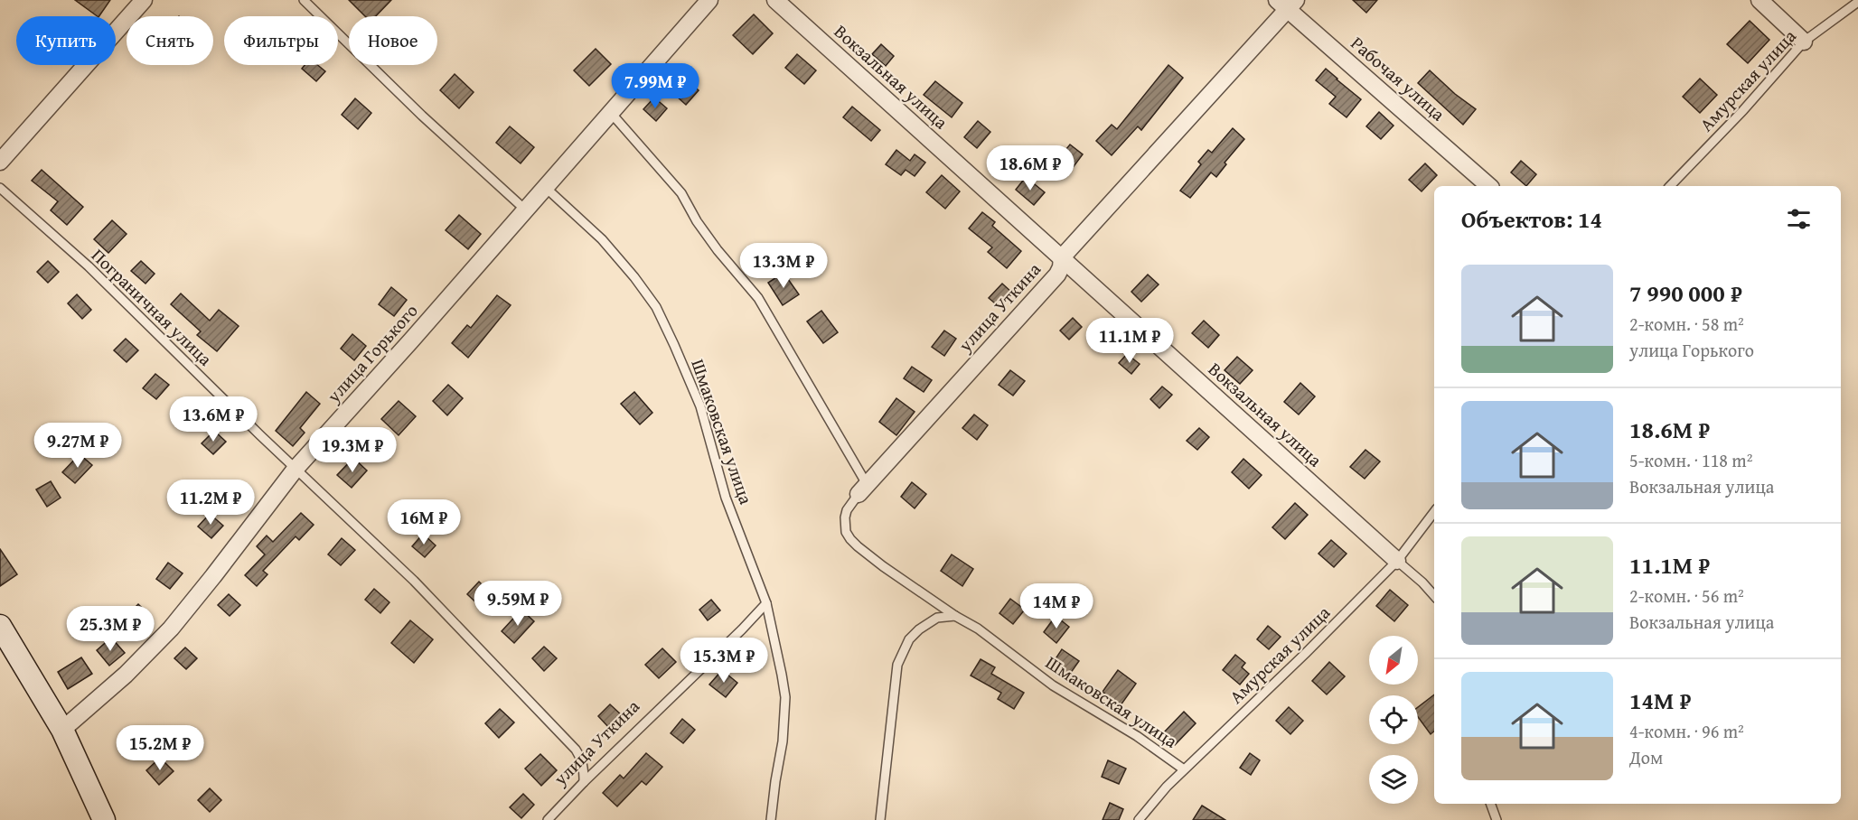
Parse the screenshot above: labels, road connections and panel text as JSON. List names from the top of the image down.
{
  "streets": {
    "street": [
      "Вокзальная улица",
      "Рабочая улица",
      "улица Уткина",
      "улица Горького"
    ],
    "lane": ["Амурская улица", "Пограничная улица", "Шмаковская улица"]
  },
  "crossings": [
    ["Вокзальная улица", "Амурская улица"],
    ["Вокзальная улица", "улица Уткина"],
    ["Рабочая улица", "улица Уткина"],
    ["Амурская улица", "Шмаковская улица"],
    ["Пограничная улица", "улица Уткина"],
    ["Пограничная улица", "улица Горького"],
    ["улица Уткина", "Шмаковская улица"],
    ["улица Горького", "Шмаковская улица"]
  ],
  "north": "bottom left",
  "page": {
    "chip": [
      "Купить",
      "Снять",
      "Фильтры",
      "Новое"
    ],
    "price": [
      "7.99M ₽",
      "18.6M ₽",
      "13.3M ₽",
      "11.1M ₽",
      "13.6M ₽",
      "9.27M ₽",
      "19.3M ₽",
      "11.2M ₽",
      "16M ₽",
      "9.59M ₽",
      "14M ₽",
      "25.3M ₽",
      "15.3M ₽",
      "15.2M ₽"
    ],
    "heading": "Объектов: 14",
    "list": [
      {
        "name": "7 990 000 ₽",
        "note": "2-комн. · 58 m² · улица Горького"
      },
      {
        "name": "18.6M ₽",
        "note": "5-комн. · 118 m² · Вокзальная улица"
      },
      {
        "name": "11.1M ₽",
        "note": "2-комн. · 56 m² · Вокзальная улица"
      },
      {
        "name": "14M ₽",
        "note": "4-комн. · 96 m² · Дом"
      }
    ]
  }
}
